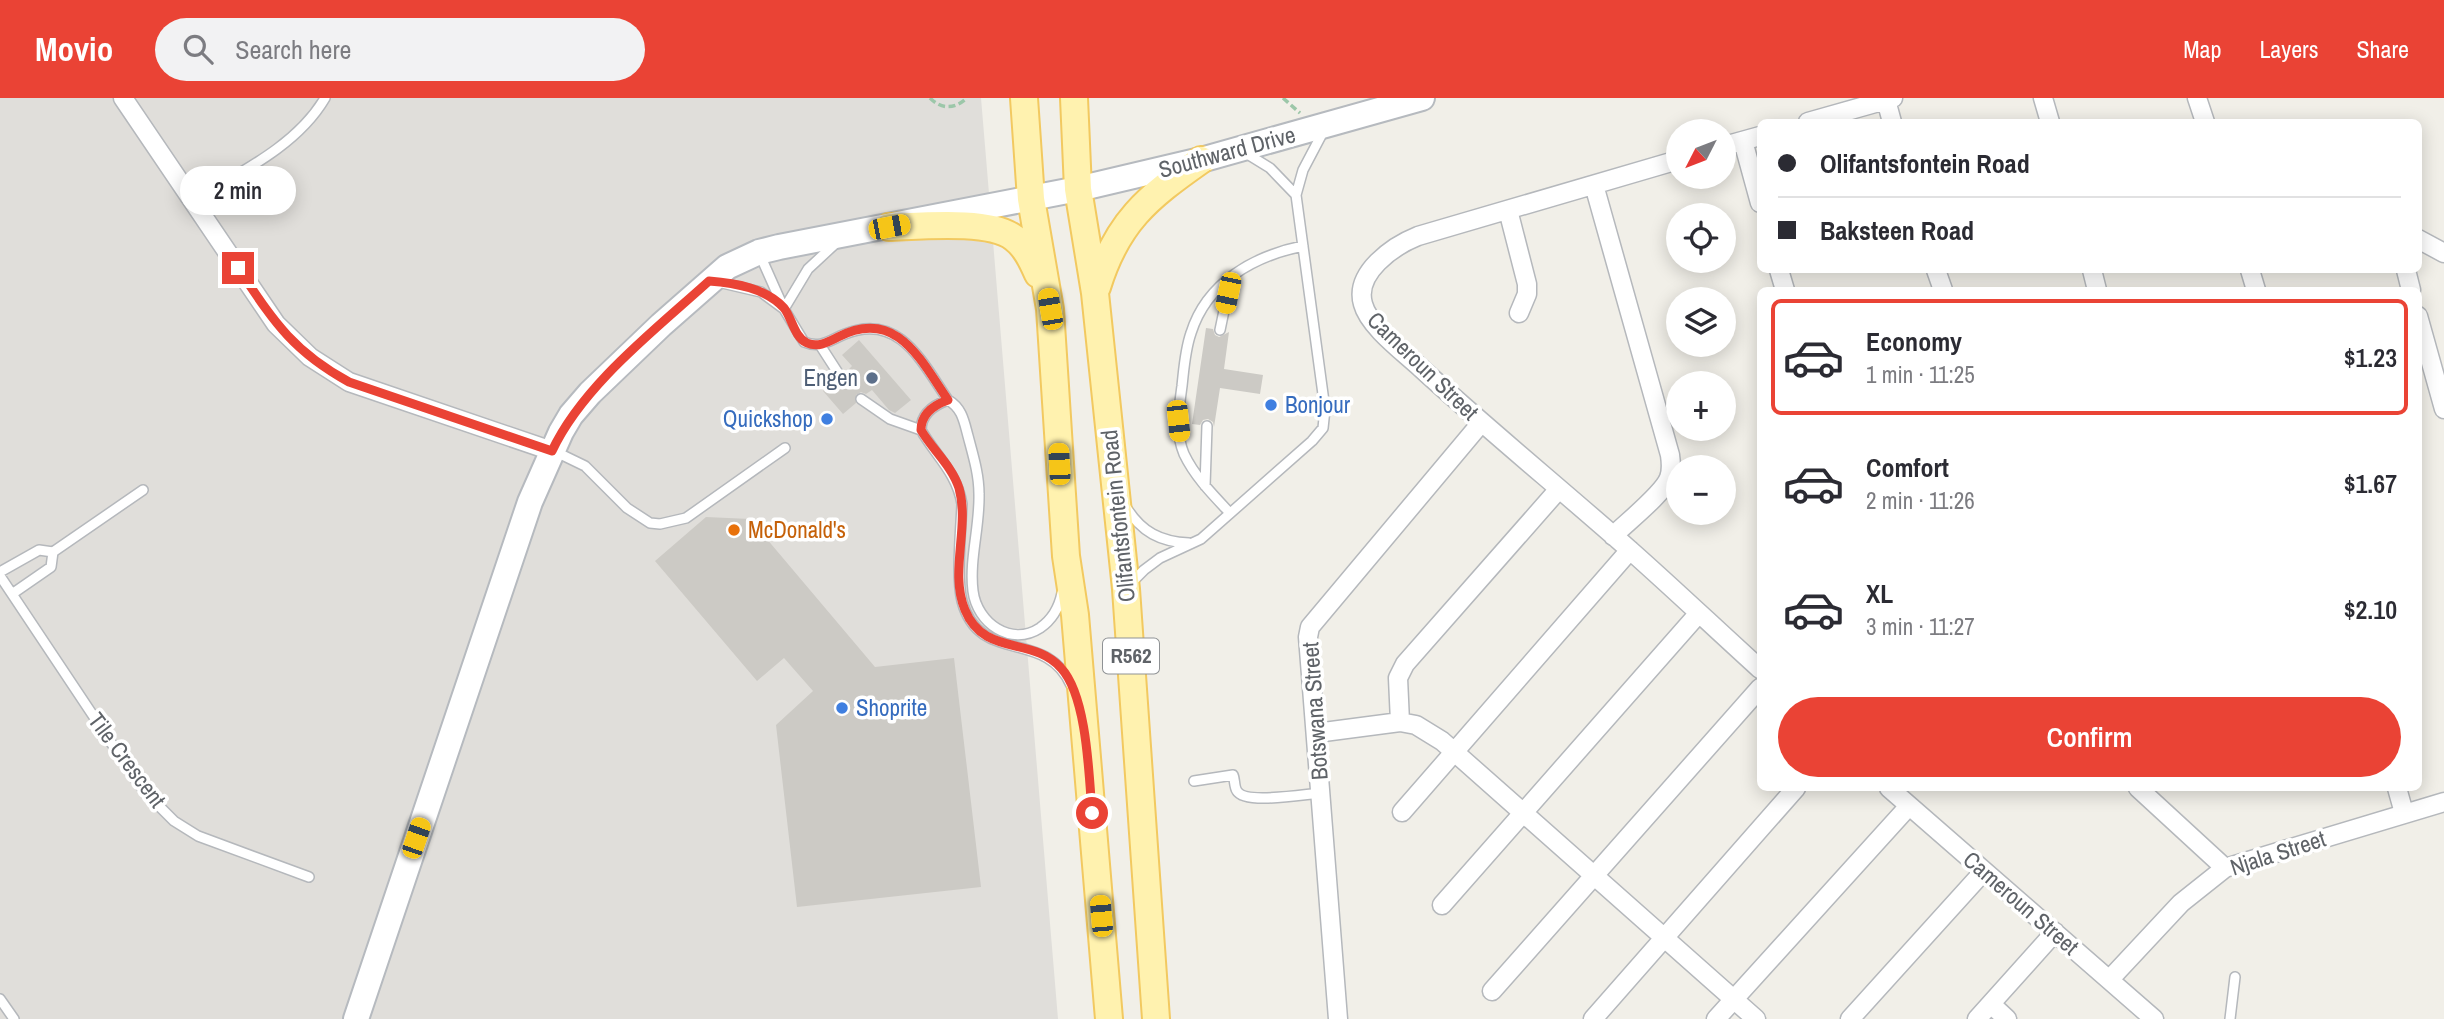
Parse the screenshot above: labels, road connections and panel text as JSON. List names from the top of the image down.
{
  "streets": {
    "main road": ["Olifantsfontein Road", "R562"],
    "street": [
      "Southward Drive",
      "Cameroun Street",
      "Botswana Street",
      "Njala Street"
    ],
    "lane": ["Tile Crescent"]
  },
  "crossings": [
    ["Southward Drive", "Olifantsfontein Road"],
    ["Southward Drive", "R562"],
    ["Cameroun Street", "Botswana Street"],
    ["Cameroun Street", "Njala Street"]
  ],
  "places": [
    "Engen",
    "Bonjour",
    "Quickshop",
    "McDonald's",
    "Shoprite"
  ],
  "north": "bottom left",
  "page": {
    "header": "Movio",
    "search": "Search here",
    "nav": ["Map", "Layers", "Share"],
    "map_buttons": ["+", "−"],
    "banner": ["Olifantsfontein Road", "Baksteen Road"],
    "bubble": "2 min",
    "list": [
      {
        "name": "Economy",
        "note": "1 min · 11:25",
        "value": "$1.23"
      },
      {
        "name": "Comfort",
        "note": "2 min · 11:26",
        "value": "$1.67"
      },
      {
        "name": "XL",
        "note": "3 min · 11:27",
        "value": "$2.10"
      }
    ],
    "buttons": "Confirm"
  }
}
